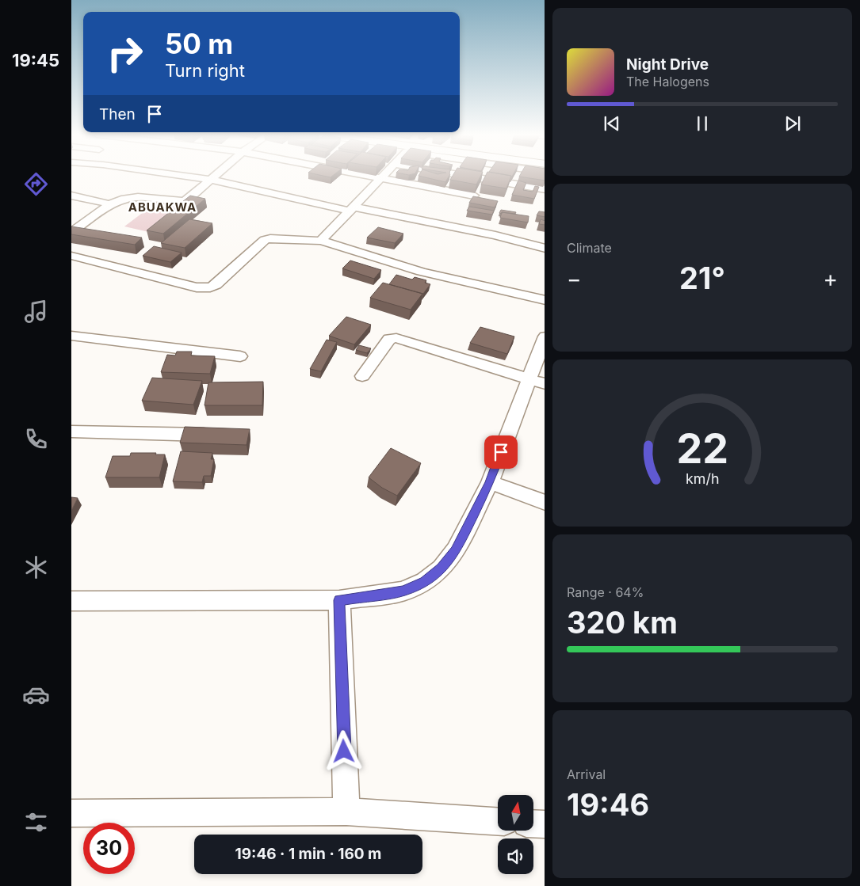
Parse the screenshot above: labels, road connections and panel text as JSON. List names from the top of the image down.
{
  "districts": ["ABUAKWA"],
  "north": "top",
  "page": {
    "tabs": "19:45",
    "turn": ["50 m", "Turn right"],
    "song": ["Night Drive", "The Halogens"],
    "then": "Then",
    "tile": [
      "Climate",
      ["Range · 64%", "320 km"],
      ["Arrival", "19:46"]
    ],
    "heat": ["−", "21°", "+"],
    "limit": "30",
    "trip": "19:46 · 1 min · 160 m",
    "gauge": ["22", "km/h"]
  }
}
